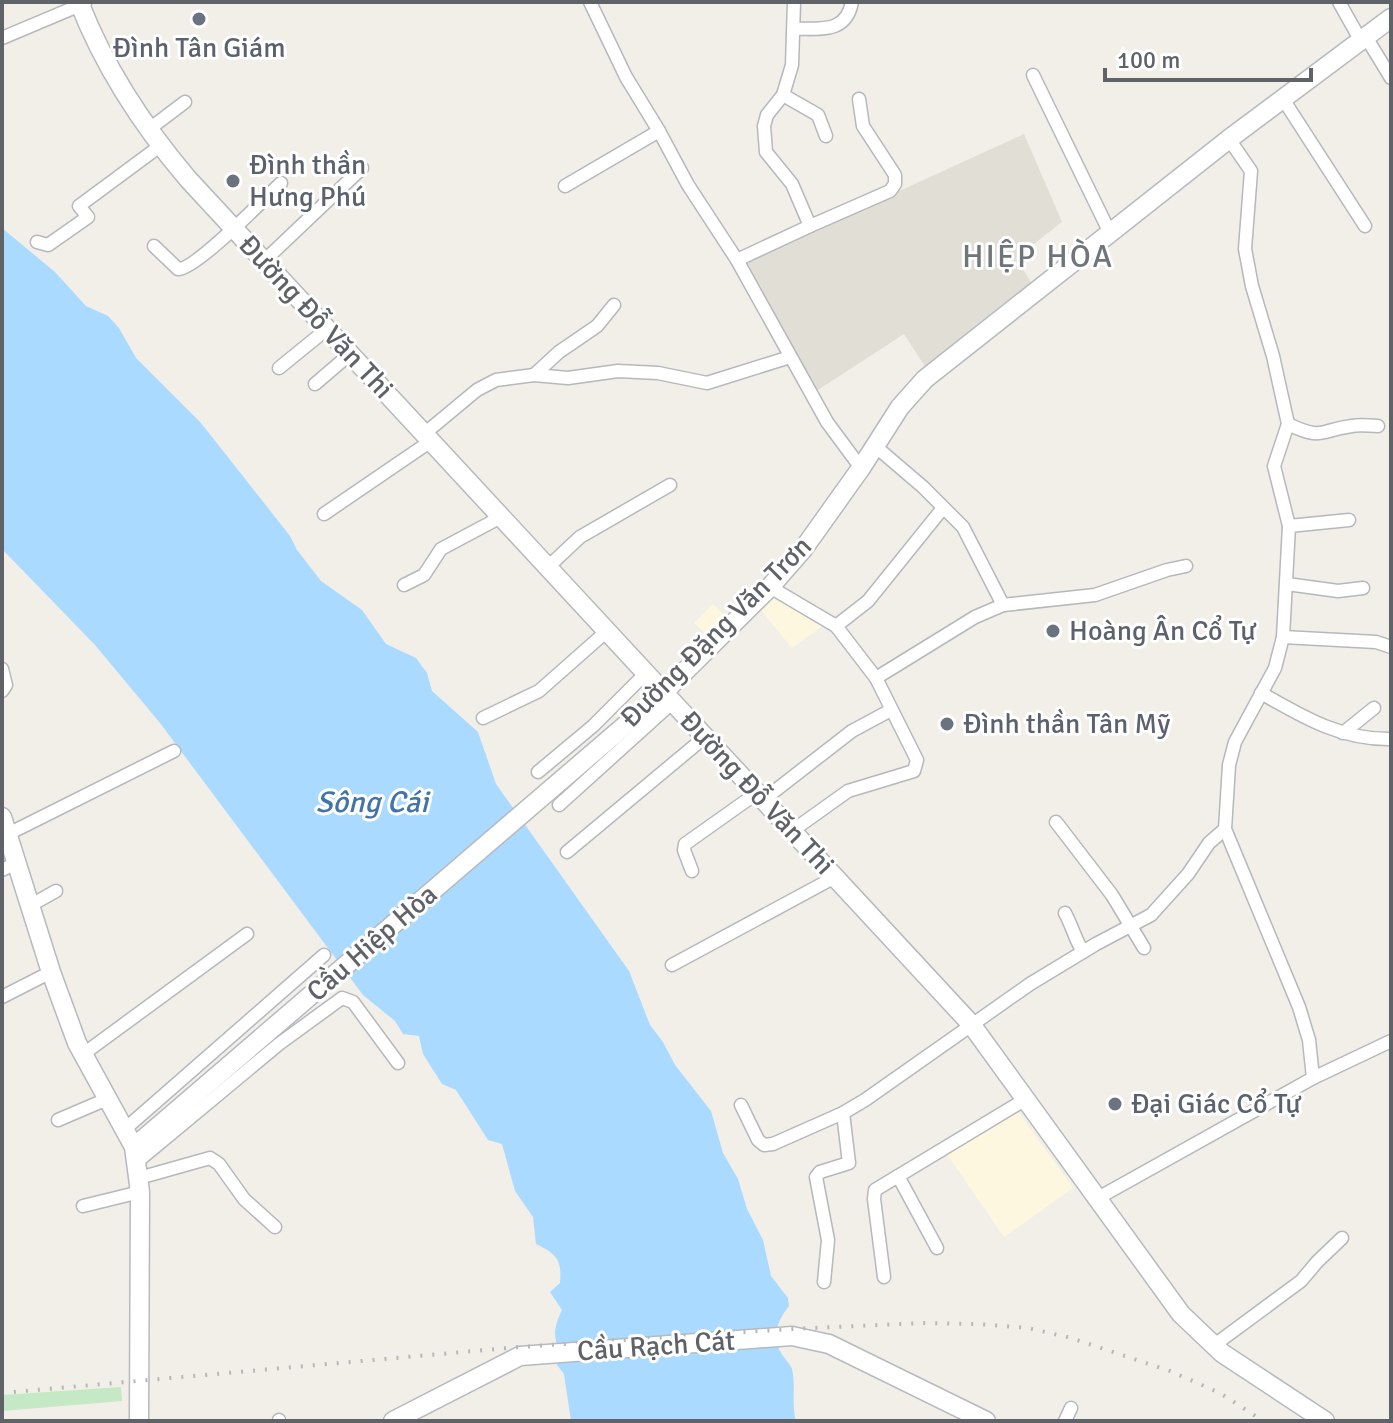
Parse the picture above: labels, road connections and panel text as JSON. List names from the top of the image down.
{
  "streets": {
    "main road": [
      "Đường Đỗ Văn Thi",
      "Đường Đặng Văn Trơn",
      "Cầu Hiệp Hòa",
      "Cầu Rạch Cát"
    ]
  },
  "crossings": [
    ["Đường Đỗ Văn Thi", "Đường Đặng Văn Trơn"],
    ["Đường Đặng Văn Trơn", "Cầu Hiệp Hòa"]
  ],
  "districts": ["HIỆP HÒA"],
  "water": ["Sông Cái"],
  "places": [
    "Đình Tân Giám",
    "Đình thần Hưng Phú",
    "Hoàng Ân Cổ Tự",
    "Đình thần Tân Mỹ",
    "Đại Giác Cổ Tự"
  ],
  "scale_bar": "100 m"
}
